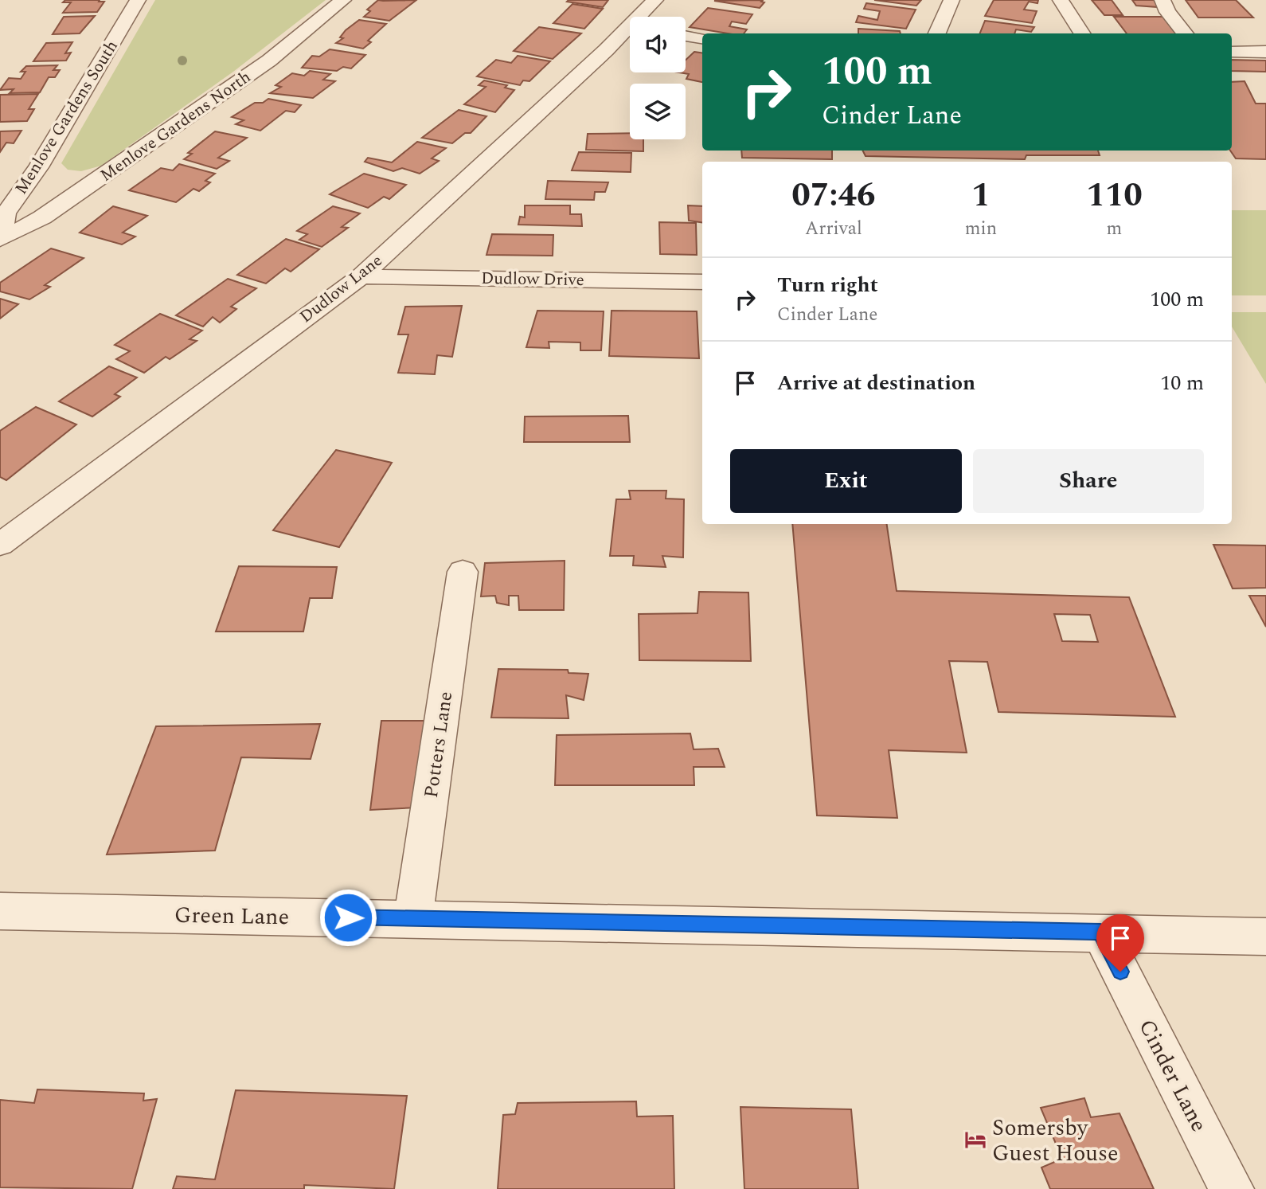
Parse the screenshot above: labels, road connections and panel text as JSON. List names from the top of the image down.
{
  "streets": {
    "street": [
      "Menlove Gardens South",
      "Menlove Gardens North",
      "Dudlow Drive",
      "Dudlow Lane",
      "Potters Lane",
      "Green Lane",
      "Cinder Lane"
    ]
  },
  "crossings": [
    ["Menlove Gardens South", "Menlove Gardens North"],
    ["Dudlow Drive", "Dudlow Lane"],
    ["Potters Lane", "Green Lane"],
    ["Green Lane", "Cinder Lane"]
  ],
  "places": {
    "hotel": ["Somersby Guest House"]
  },
  "page": {
    "turn": ["100 m", "Cinder Lane"],
    "eta": [
      "07:46",
      "Arrival",
      "1",
      "min",
      "110",
      "m"
    ],
    "list": [
      {
        "name": "Turn right",
        "note": "Cinder Lane",
        "value": "100 m"
      },
      {
        "name": "Arrive at destination",
        "value": "10 m"
      }
    ],
    "buttons": ["Exit", "Share"]
  }
}
